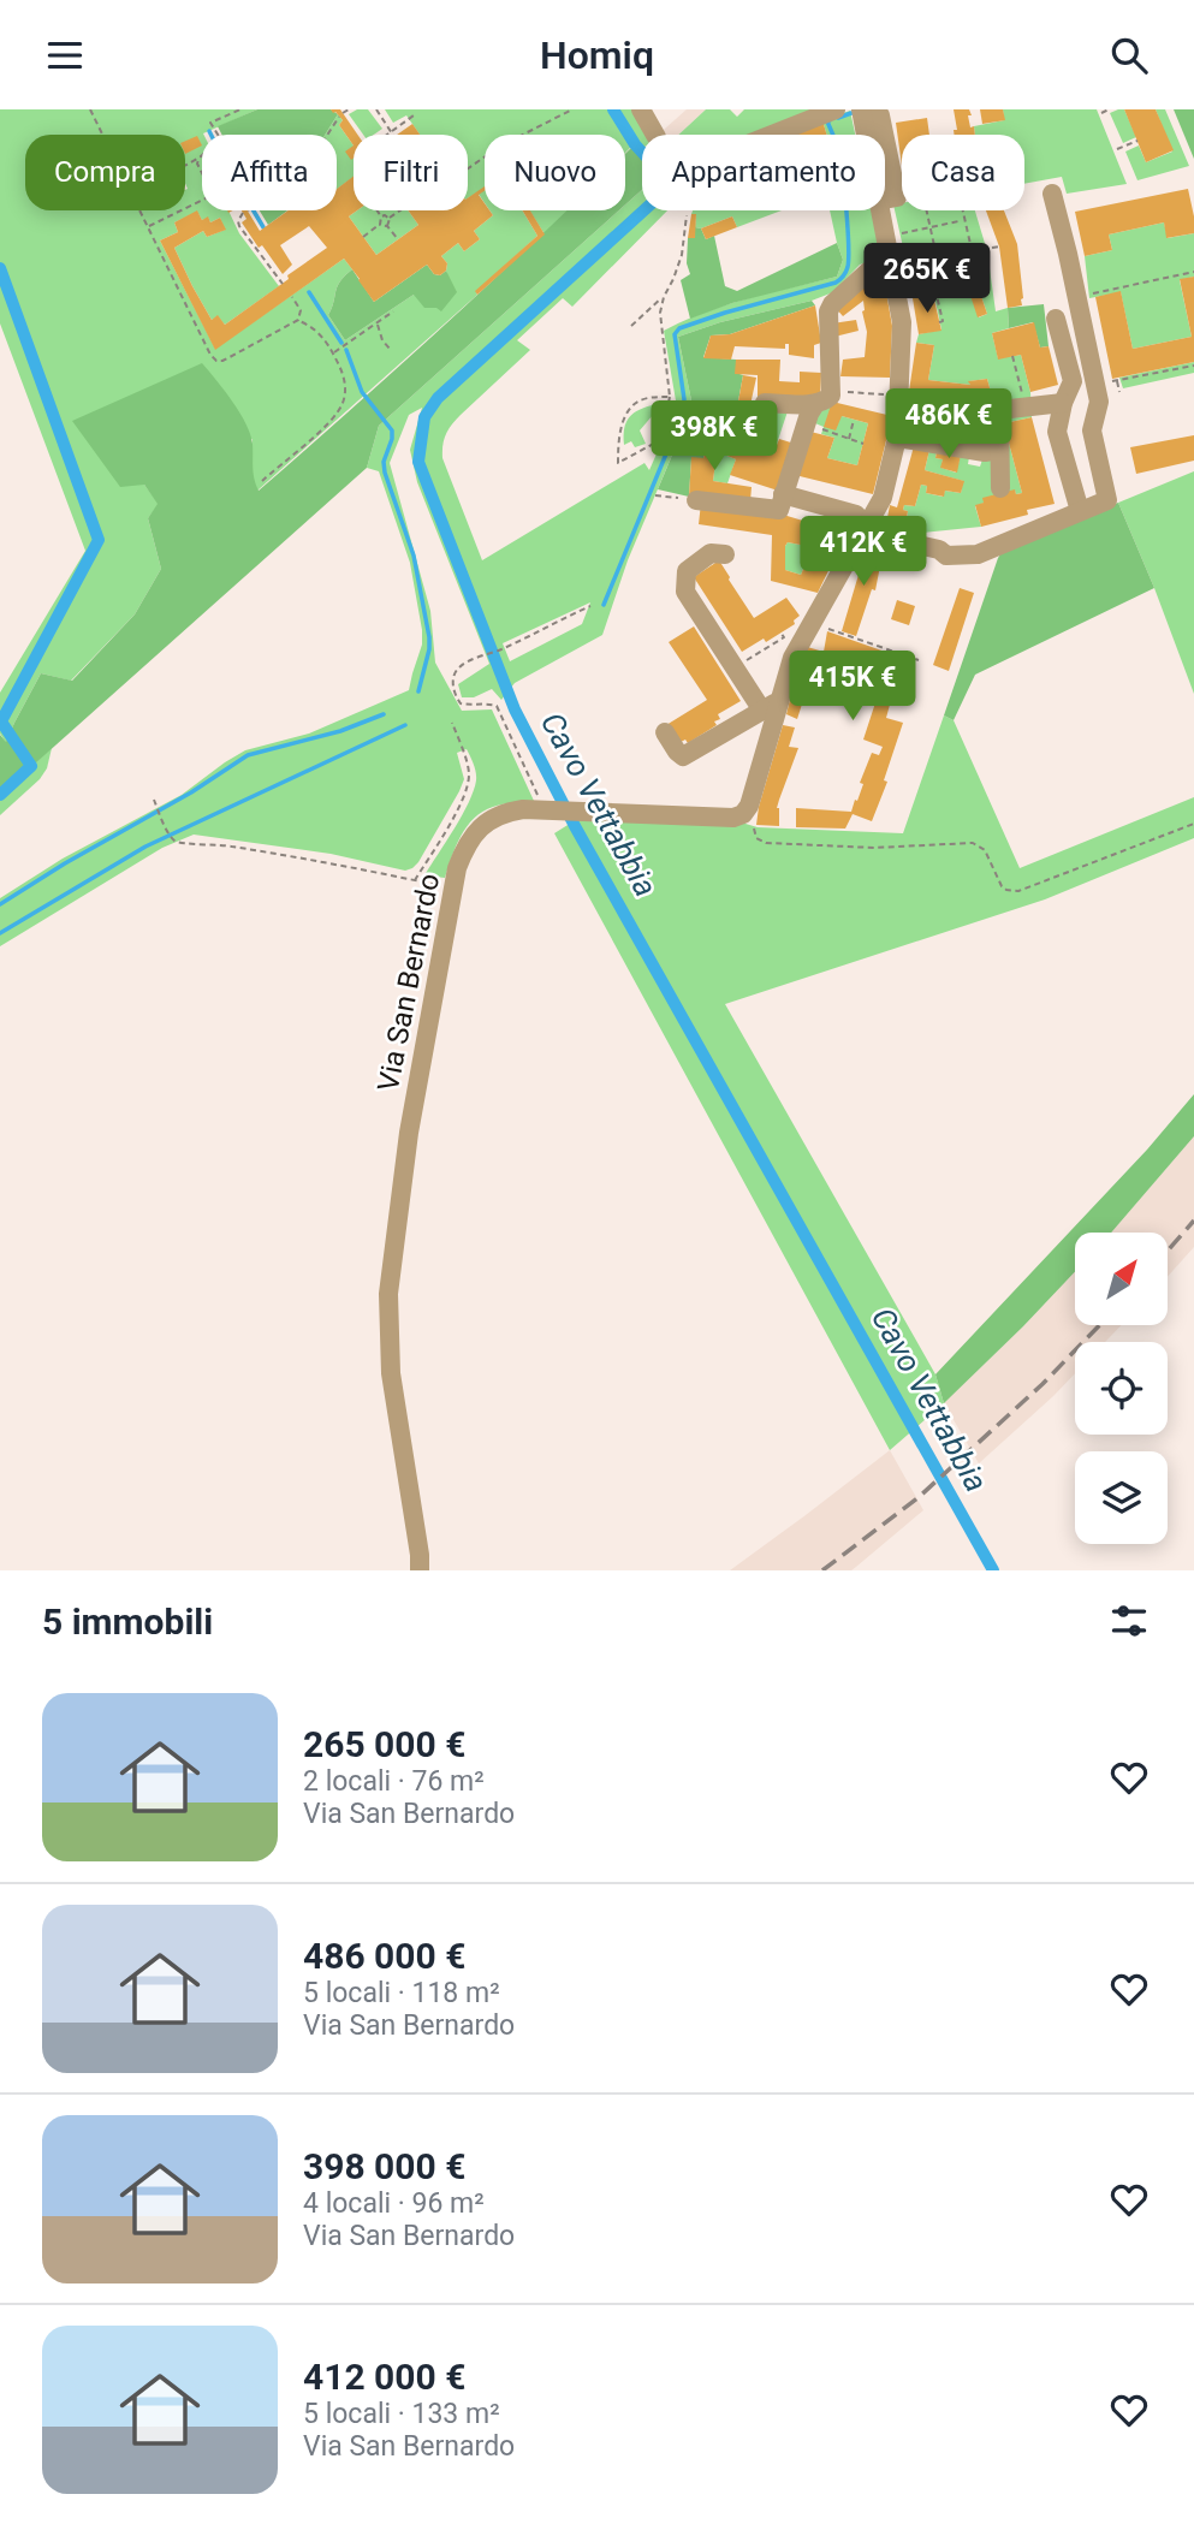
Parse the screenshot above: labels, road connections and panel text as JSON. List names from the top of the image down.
{
  "streets": {
    "street": ["Via San Bernardo"]
  },
  "water": ["Cavo Vettabbia"],
  "north": "top right",
  "page": {
    "header": "Homiq",
    "chip": [
      "Compra",
      "Affitta",
      "Filtri",
      "Nuovo",
      "Appartamento",
      "Casa"
    ],
    "price": [
      "265K €",
      "486K €",
      "398K €",
      "412K €",
      "415K €"
    ],
    "heading": "5 immobili",
    "list": [
      {
        "name": "265 000 €",
        "note": "2 locali · 76 m² · Via San Bernardo"
      },
      {
        "name": "486 000 €",
        "note": "5 locali · 118 m² · Via San Bernardo"
      },
      {
        "name": "398 000 €",
        "note": "4 locali · 96 m² · Via San Bernardo"
      },
      {
        "name": "412 000 €",
        "note": "5 locali · 133 m² · Via San Bernardo"
      }
    ]
  }
}
